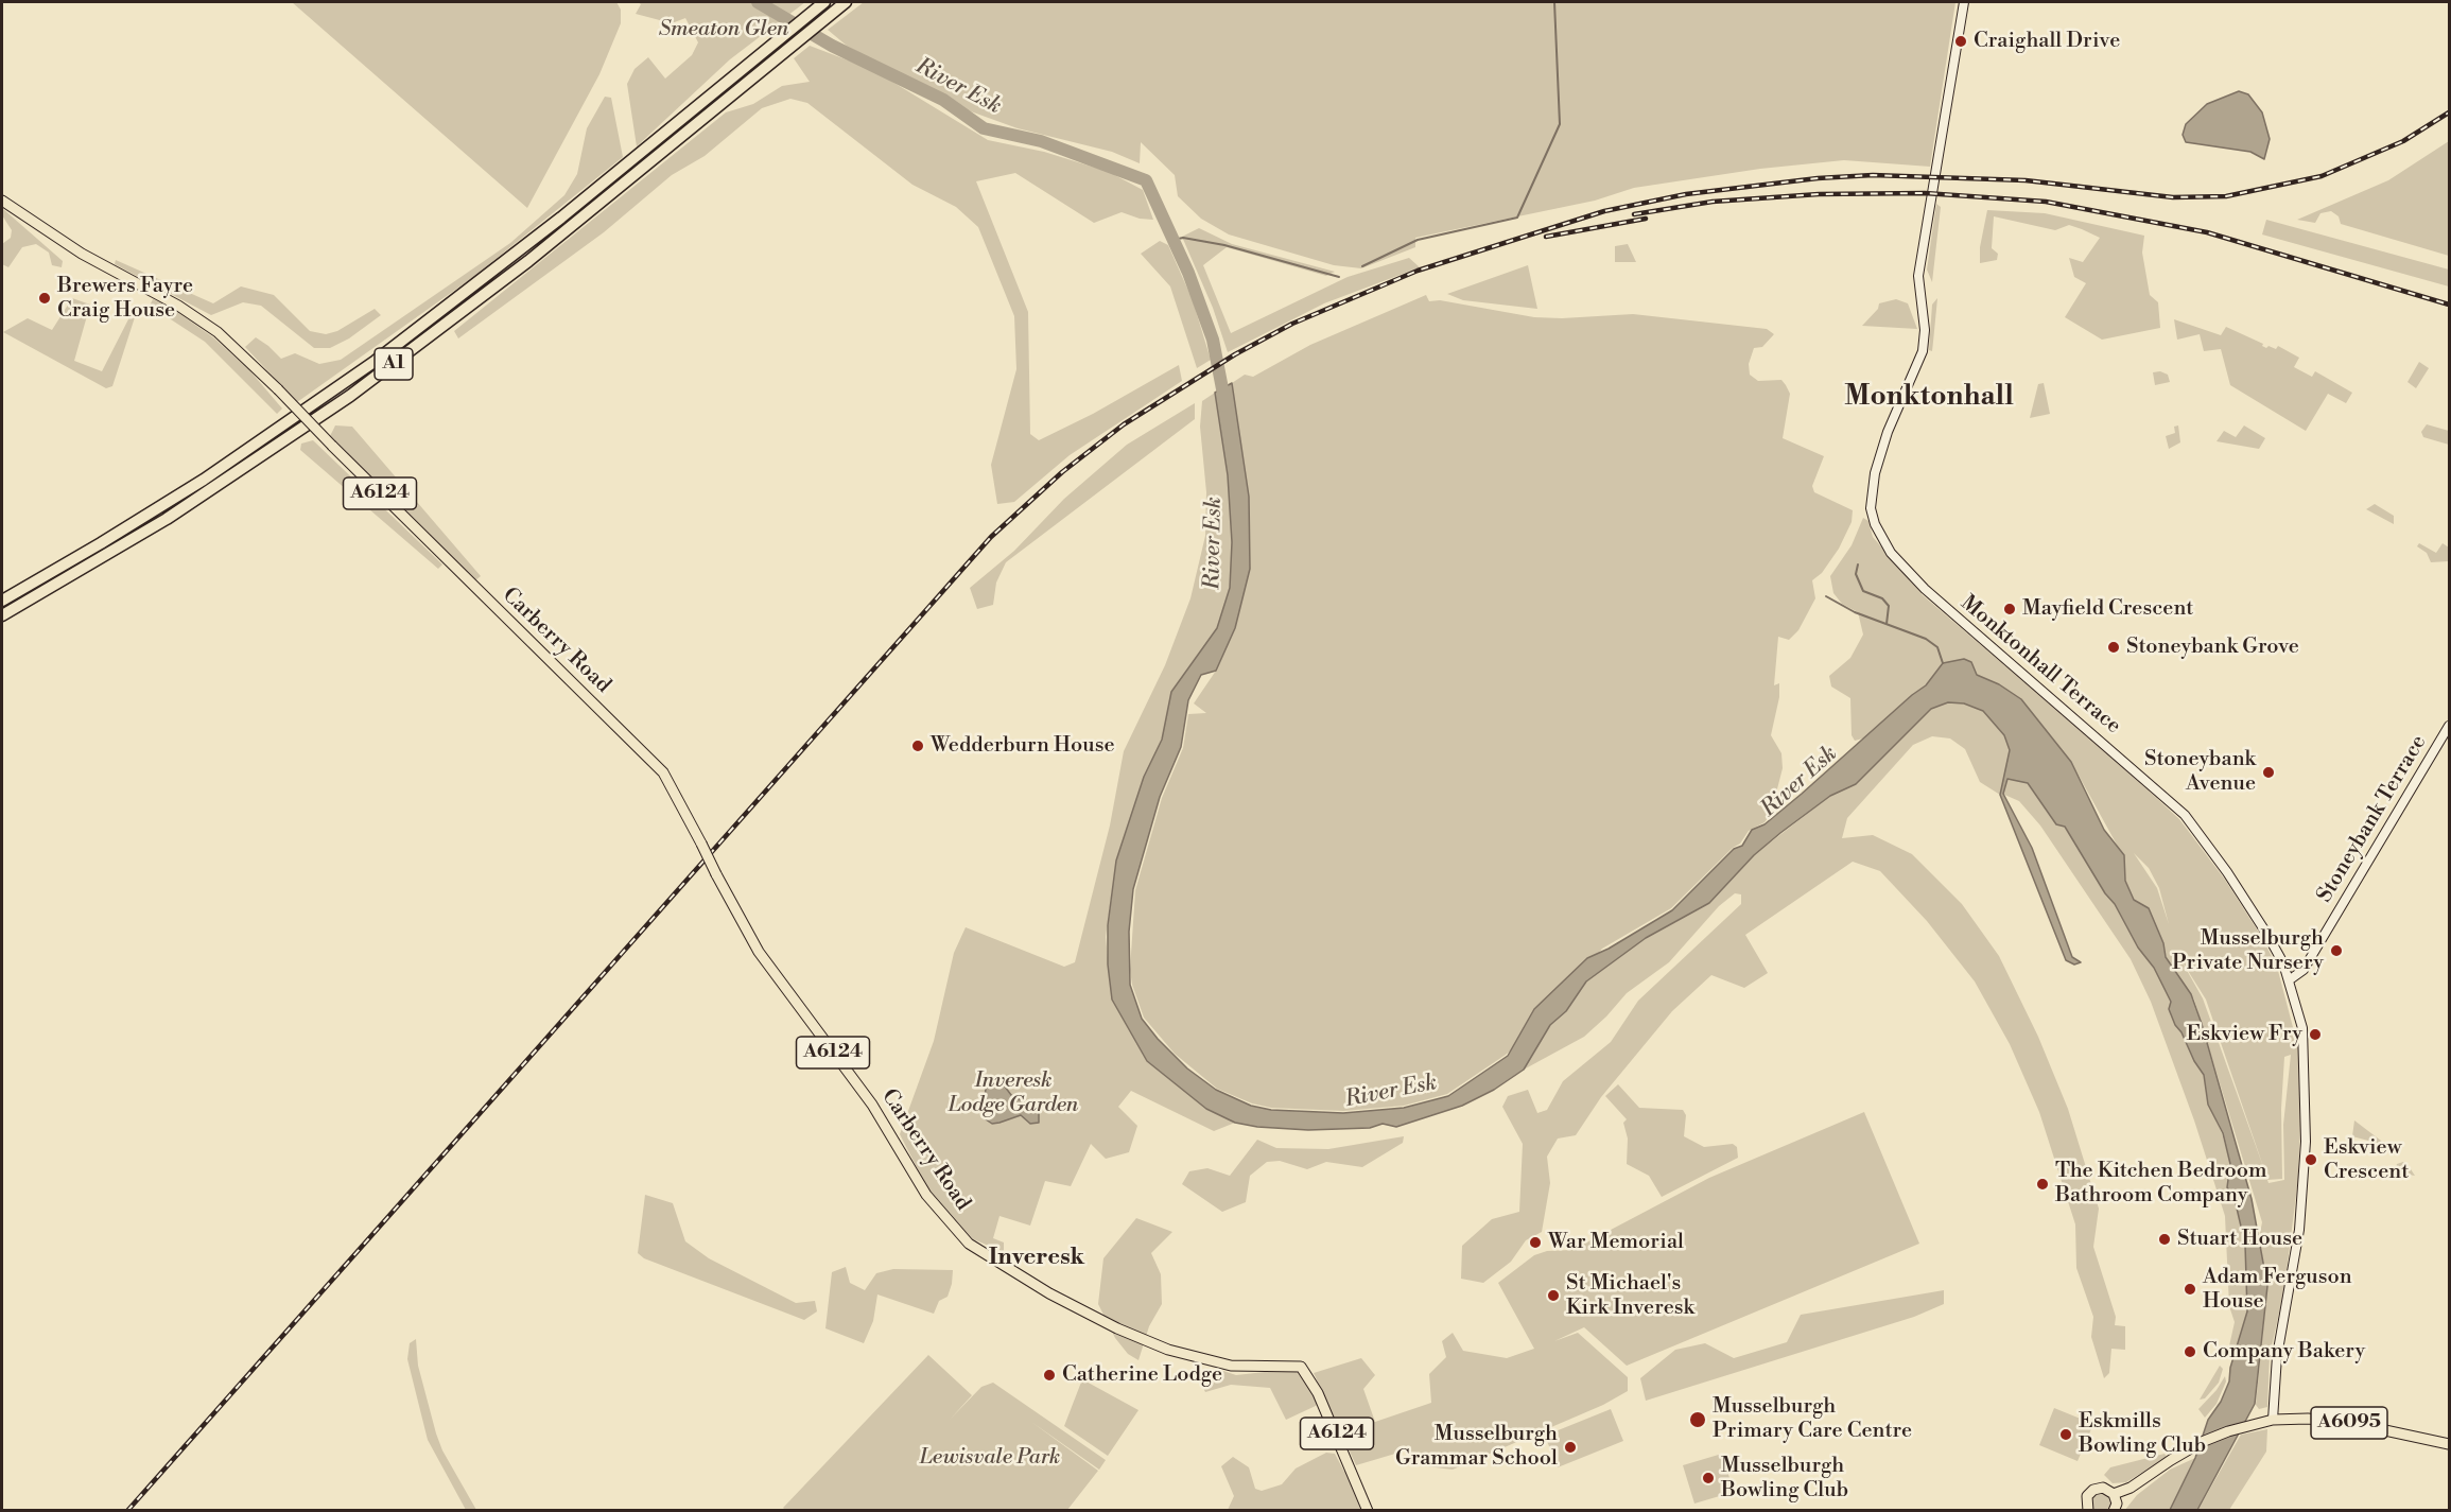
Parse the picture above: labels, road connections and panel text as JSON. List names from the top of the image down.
{
  "streets": {
    "highway": ["A1"],
    "main road": [
      "A6124",
      "Carberry Road",
      "Monktonhall Terrace",
      "Stoneybank Terrace",
      "A6095"
    ]
  },
  "crossings": [
    ["Monktonhall Terrace", "Stoneybank Terrace"],
    ["Monktonhall Terrace", "A6095"]
  ],
  "districts": ["Monktonhall", "Inveresk"],
  "water": ["River Esk"],
  "parks": ["Smeaton Glen", "Inveresk Lodge Garden", "Lewisvale Park"],
  "places": [
    "Craighall Drive",
    "Brewers Fayre Craig House",
    "Mayfield Crescent",
    "Stoneybank Grove",
    "Wedderburn House",
    "Stoneybank Avenue",
    "Musselburgh Private Nursery",
    "Eskview Fry",
    "Eskview Crescent",
    "The Kitchen Bedroom Bathroom Company",
    "Stuart House",
    "War Memorial",
    "Adam Ferguson House",
    "St Michael's Kirk Inveresk",
    "Company Bakery",
    "Catherine Lodge",
    "Musselburgh Primary Care Centre",
    "Eskmills Bowling Club",
    "Musselburgh Grammar School",
    "Musselburgh Bowling Club"
  ]
}
